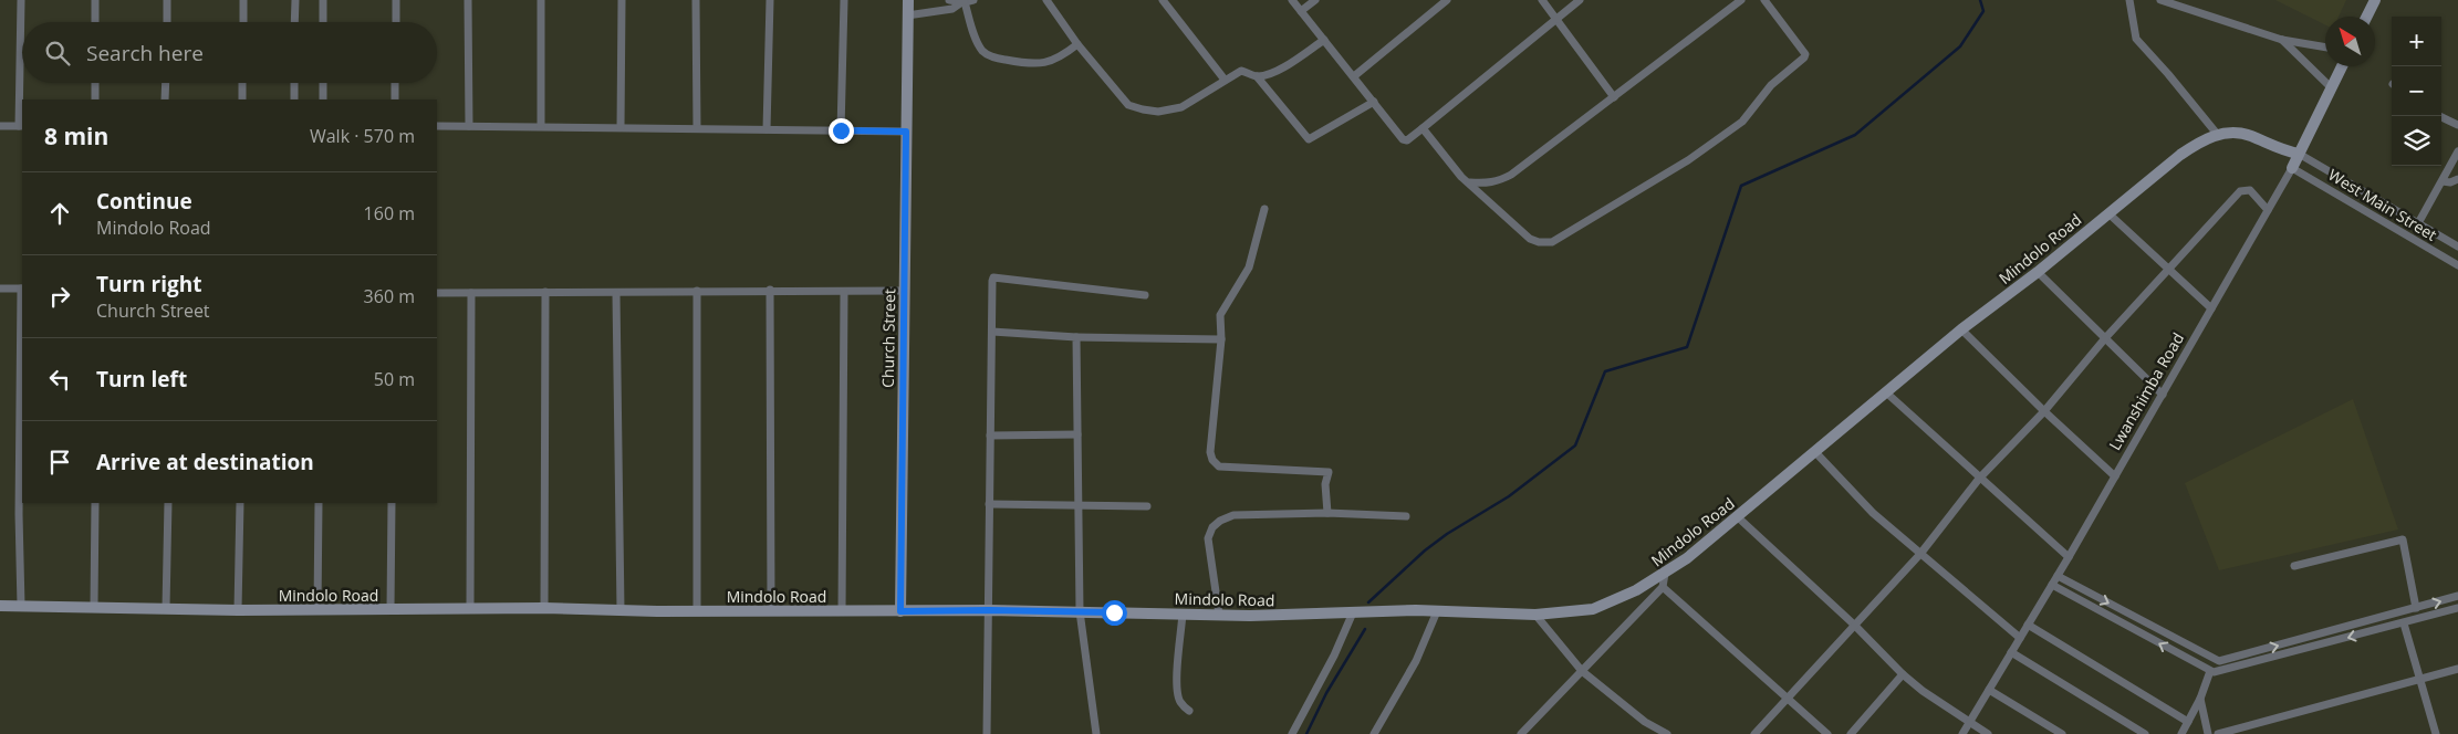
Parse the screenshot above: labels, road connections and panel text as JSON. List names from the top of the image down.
{
  "streets": {
    "street": [
      "West Main Street",
      "Mindolo Road",
      "Church Street",
      "Lwanshimba Road"
    ]
  },
  "crossings": [
    ["West Main Street", "Lwanshimba Road"],
    ["Mindolo Road", "Church Street"],
    ["Mindolo Road", "Lwanshimba Road"]
  ],
  "north": "top left",
  "page": {
    "map_buttons": ["+", "−"],
    "search": "Search here",
    "heading": ["8 min", "Walk · 570 m"],
    "list": [
      ["Continue", "Mindolo Road", "160 m"],
      ["Turn right", "Church Street", "360 m"],
      ["Turn left", "50 m"],
      "Arrive at destination"
    ]
  }
}
